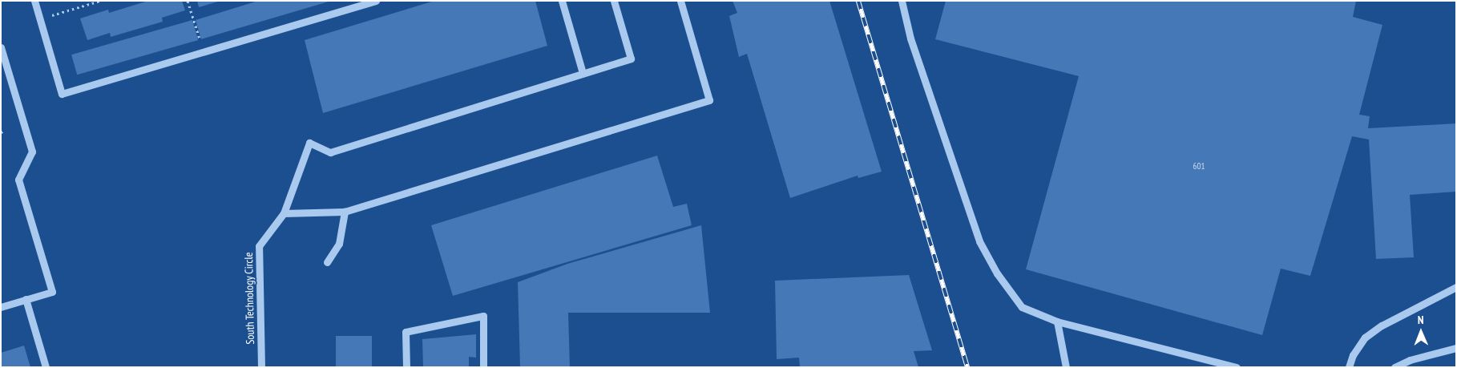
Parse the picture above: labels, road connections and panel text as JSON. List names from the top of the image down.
{
  "streets": {
    "street": ["South Technology Circle"]
  },
  "house_numbers": ["601"],
  "north": "top"
}
